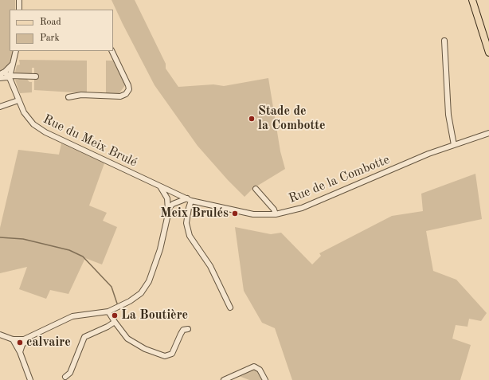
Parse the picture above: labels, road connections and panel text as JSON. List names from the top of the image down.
{
  "streets": {
    "street": ["Rue du Meix Brulé", "Rue de la Combotte"]
  },
  "crossings": [
    ["Rue du Meix Brulé", "Rue de la Combotte"]
  ],
  "places": [
    "Stade de la Combotte",
    "Meix Brulés",
    "La Boutière",
    "calvaire"
  ],
  "legend": ["Road", "Park"]
}
